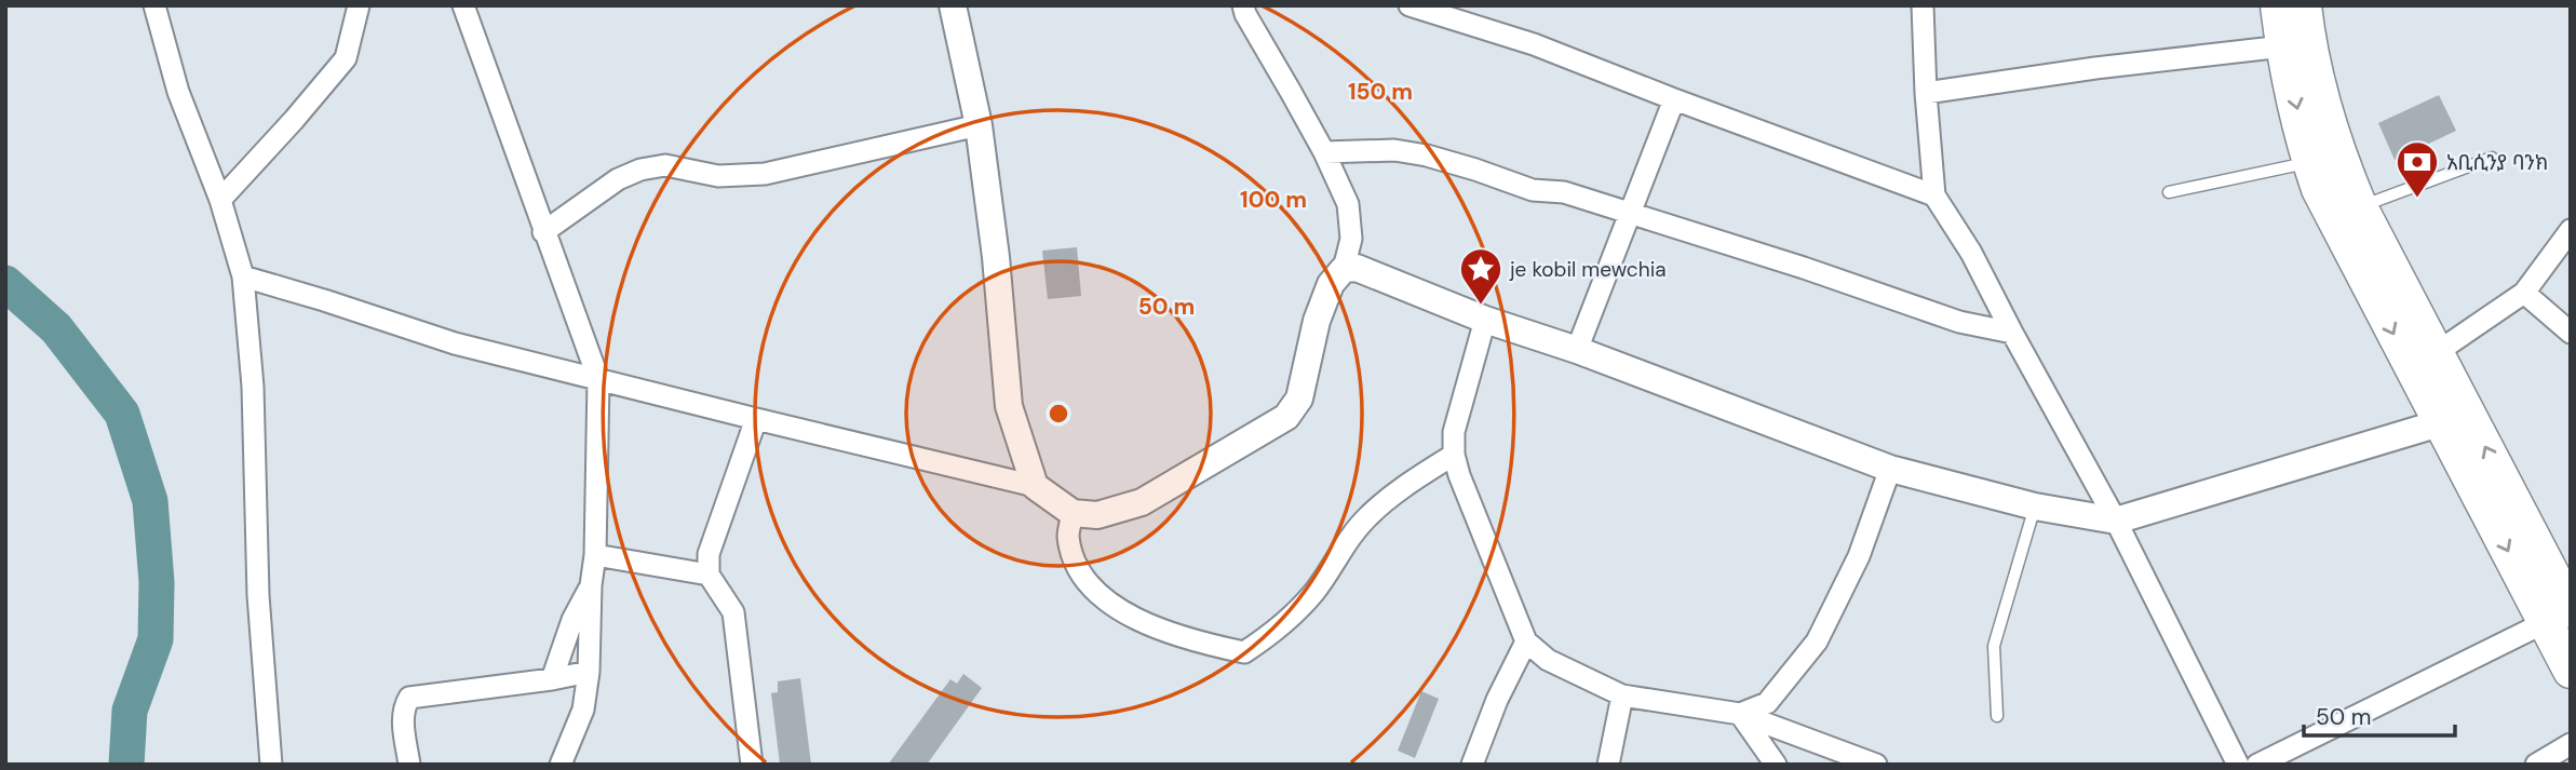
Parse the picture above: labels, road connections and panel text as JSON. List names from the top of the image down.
{
  "places": {
    "bank": ["አቢሲንያ ባንክ"],
    "place": ["je kobil mewchia"]
  },
  "scale_bar": "50 m",
  "rings": ["150 m", "100 m", "50 m"]
}
